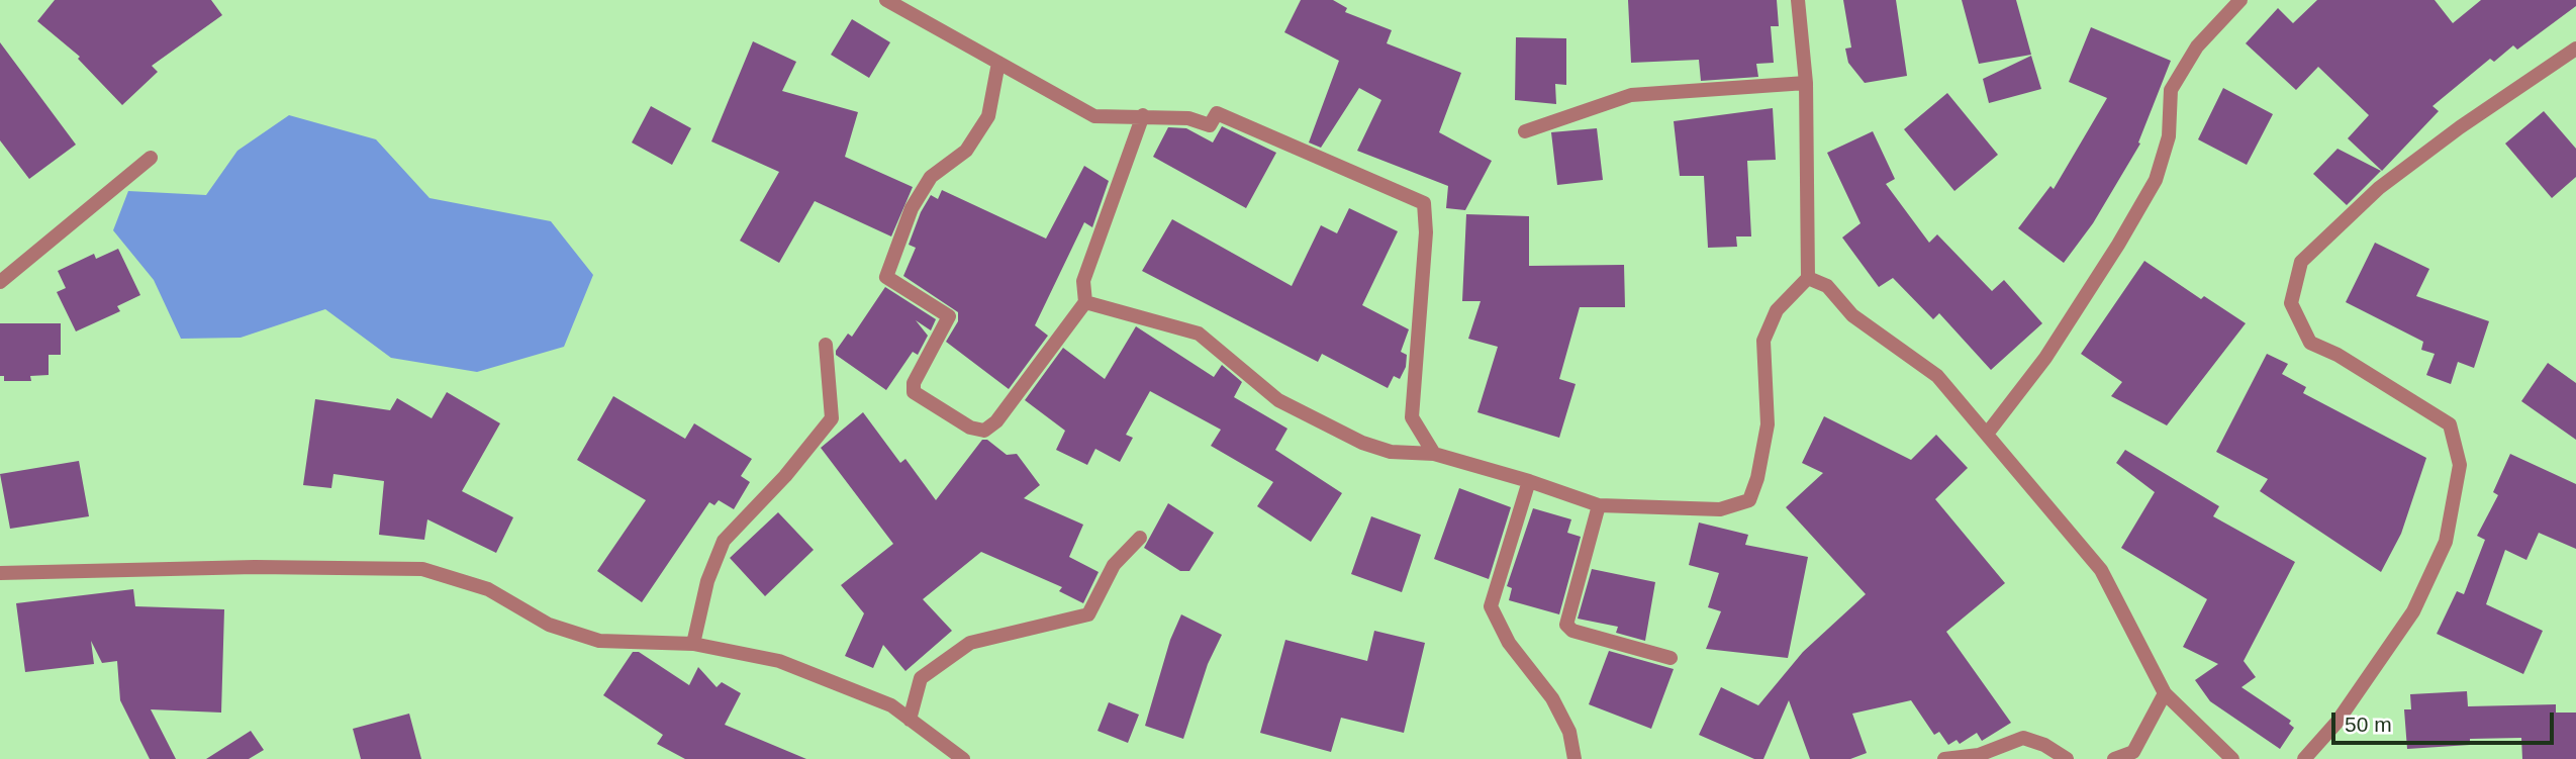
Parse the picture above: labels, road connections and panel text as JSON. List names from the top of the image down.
{
  "scale_bar": "50 m"
}
